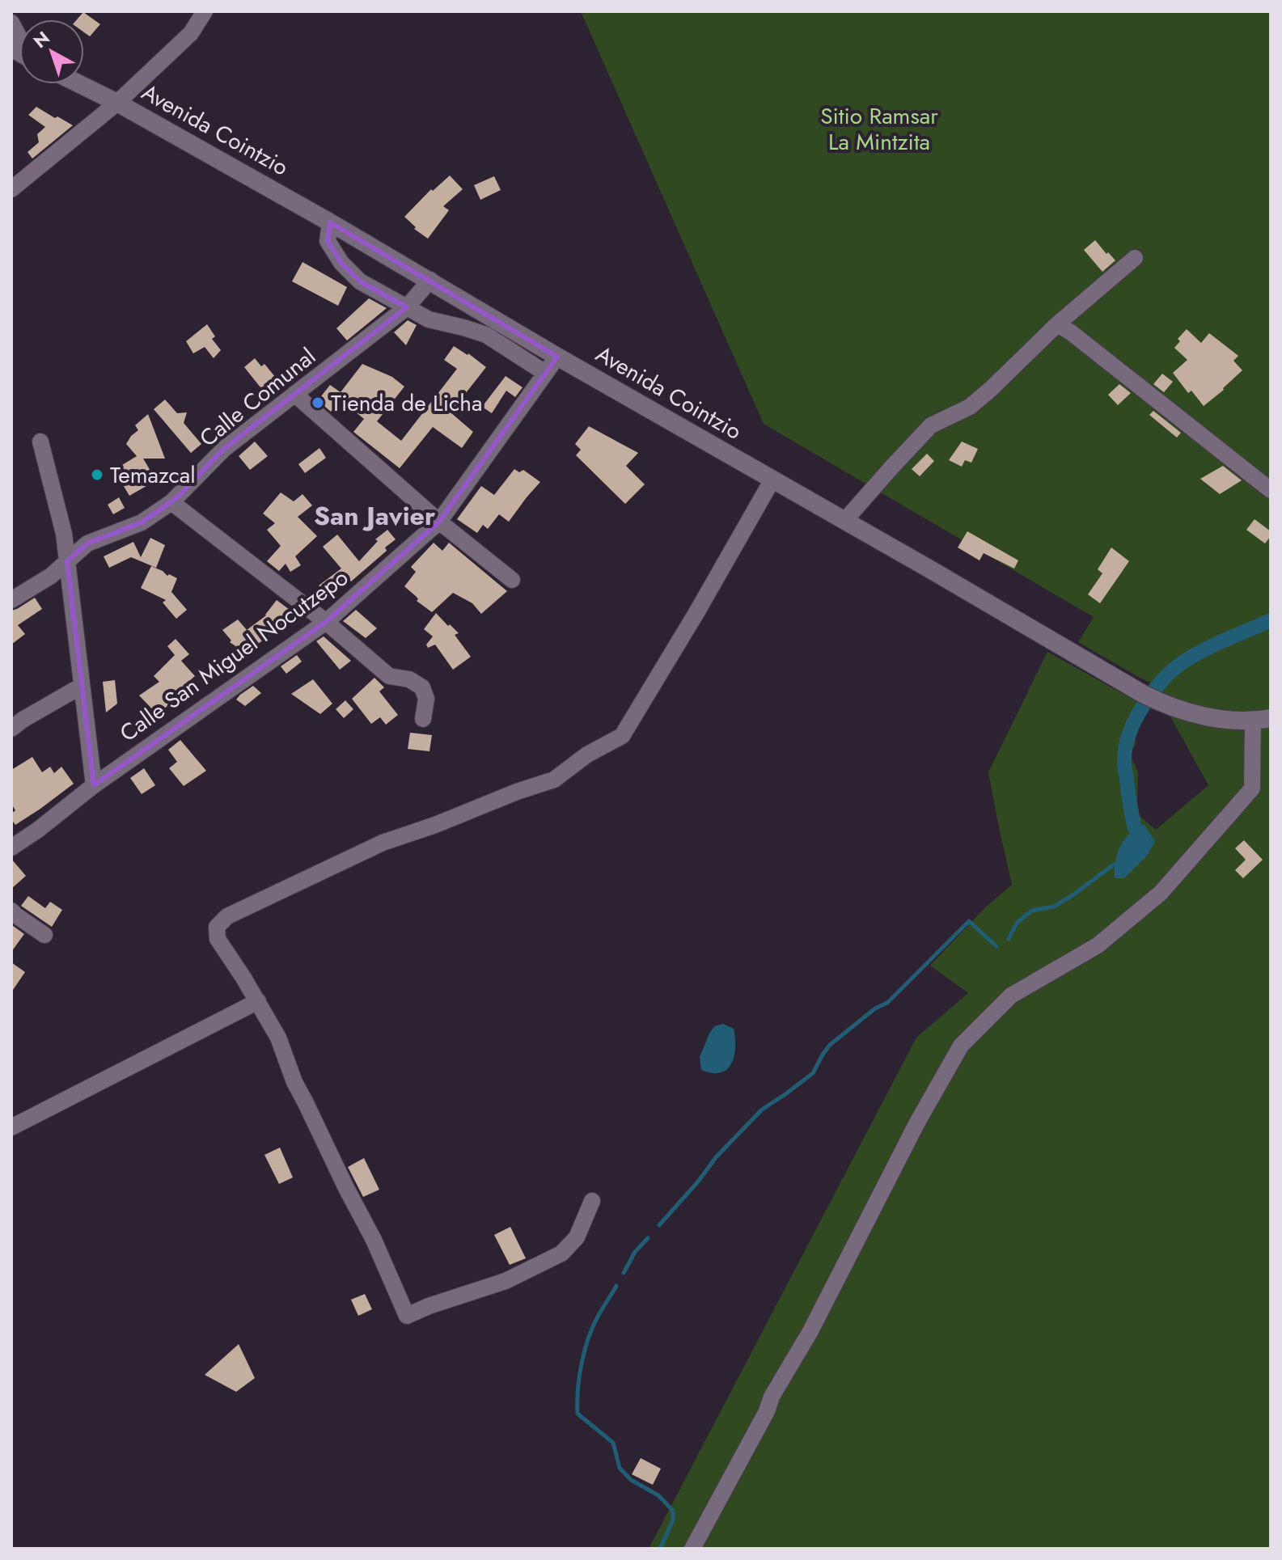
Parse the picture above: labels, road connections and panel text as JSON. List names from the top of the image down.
{
  "streets": {
    "main road": ["Avenida Cointzio"],
    "street": ["Calle Comunal", "Calle San Miguel Nocutzepo"]
  },
  "crossings": [
    ["Avenida Cointzio", "Calle Comunal"],
    ["Avenida Cointzio", "Calle San Miguel Nocutzepo"]
  ],
  "districts": ["San Javier"],
  "parks": ["Sitio Ramsar La Mintzita"],
  "places": ["Tienda de Licha", "Temazcal"],
  "north": "top left"
}
